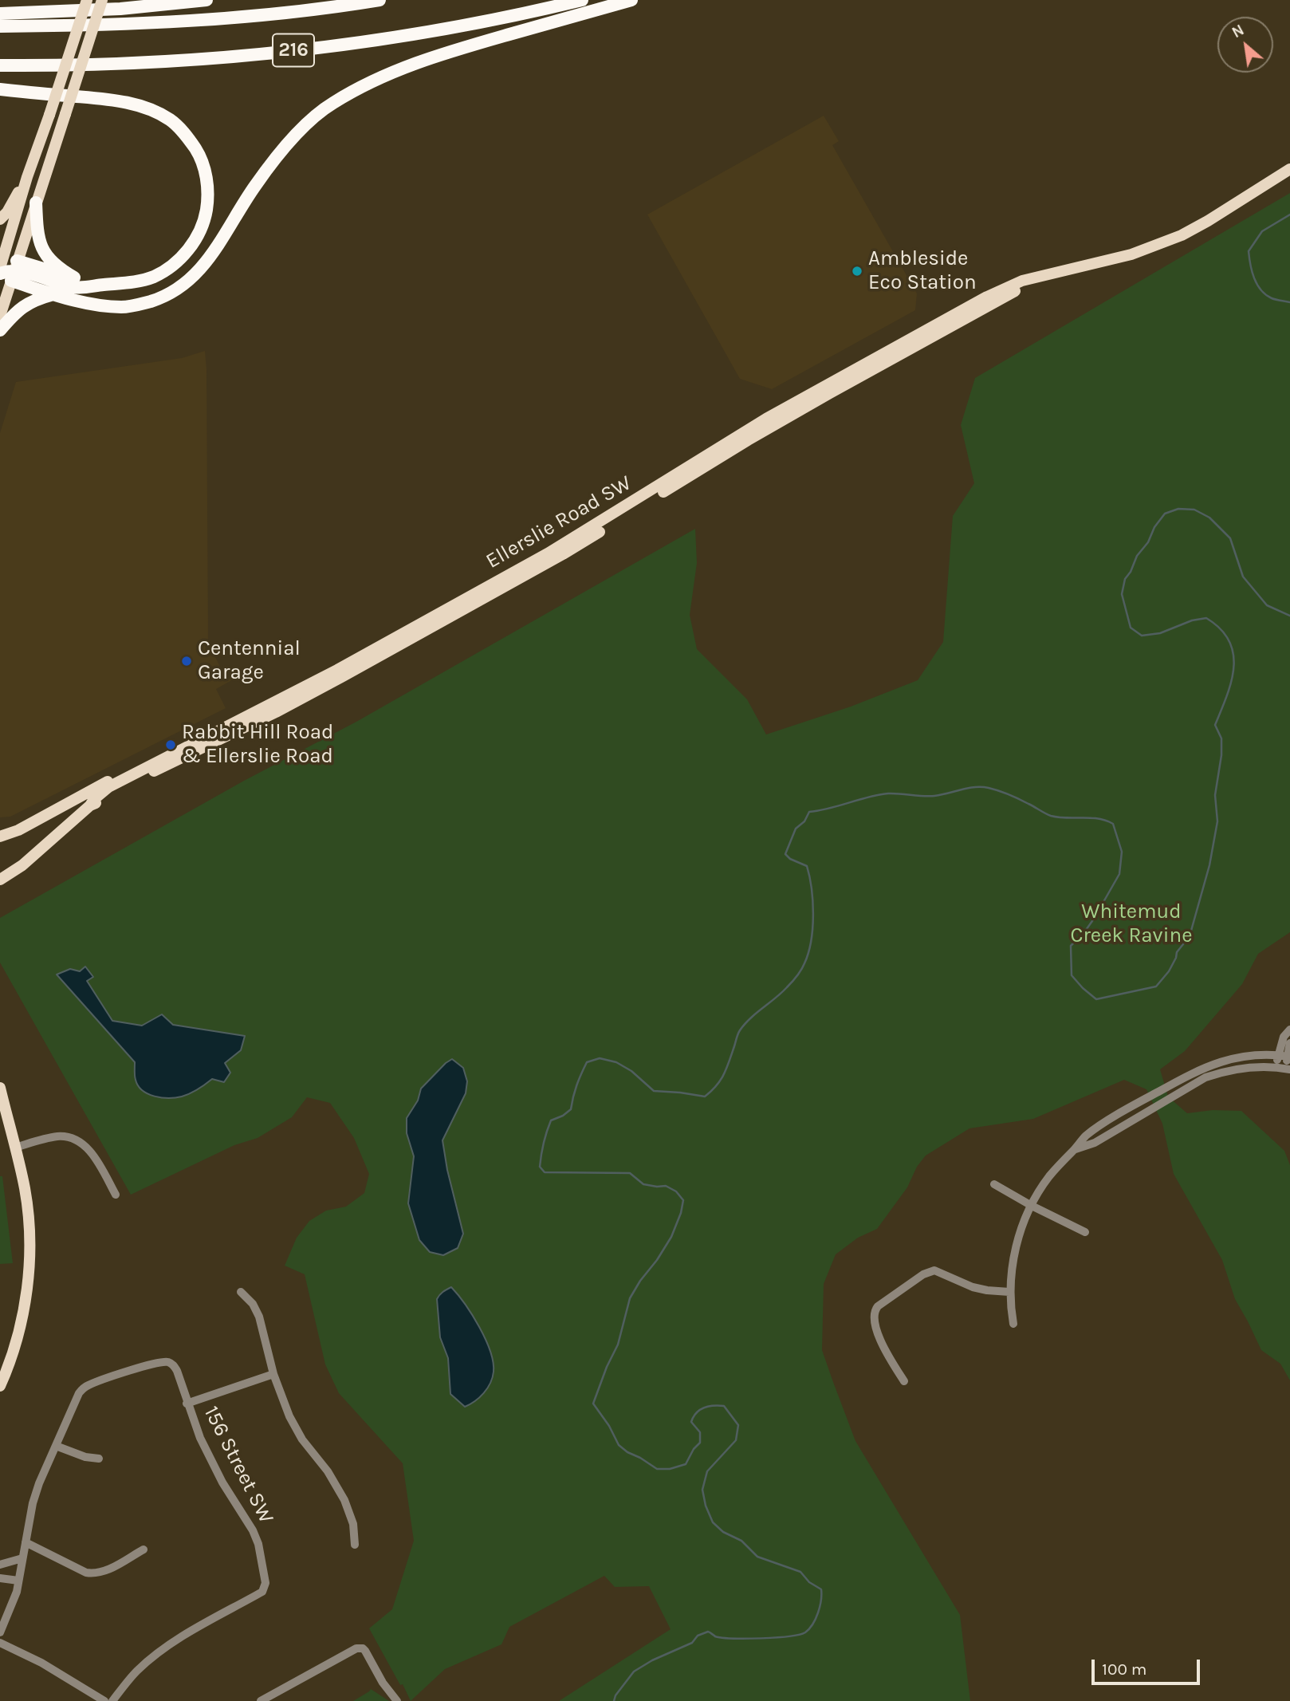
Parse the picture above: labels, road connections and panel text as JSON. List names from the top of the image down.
{
  "streets": {
    "highway": ["216"],
    "main road": ["Ellerslie Road SW"],
    "street": ["156 Street SW"]
  },
  "parks": ["Whitemud Creek Ravine"],
  "places": ["Ambleside Eco Station", "Centennial Garage", "Rabbit Hill Road & Ellerslie Road"],
  "scale_bar": "100 m",
  "north": "top left"
}
